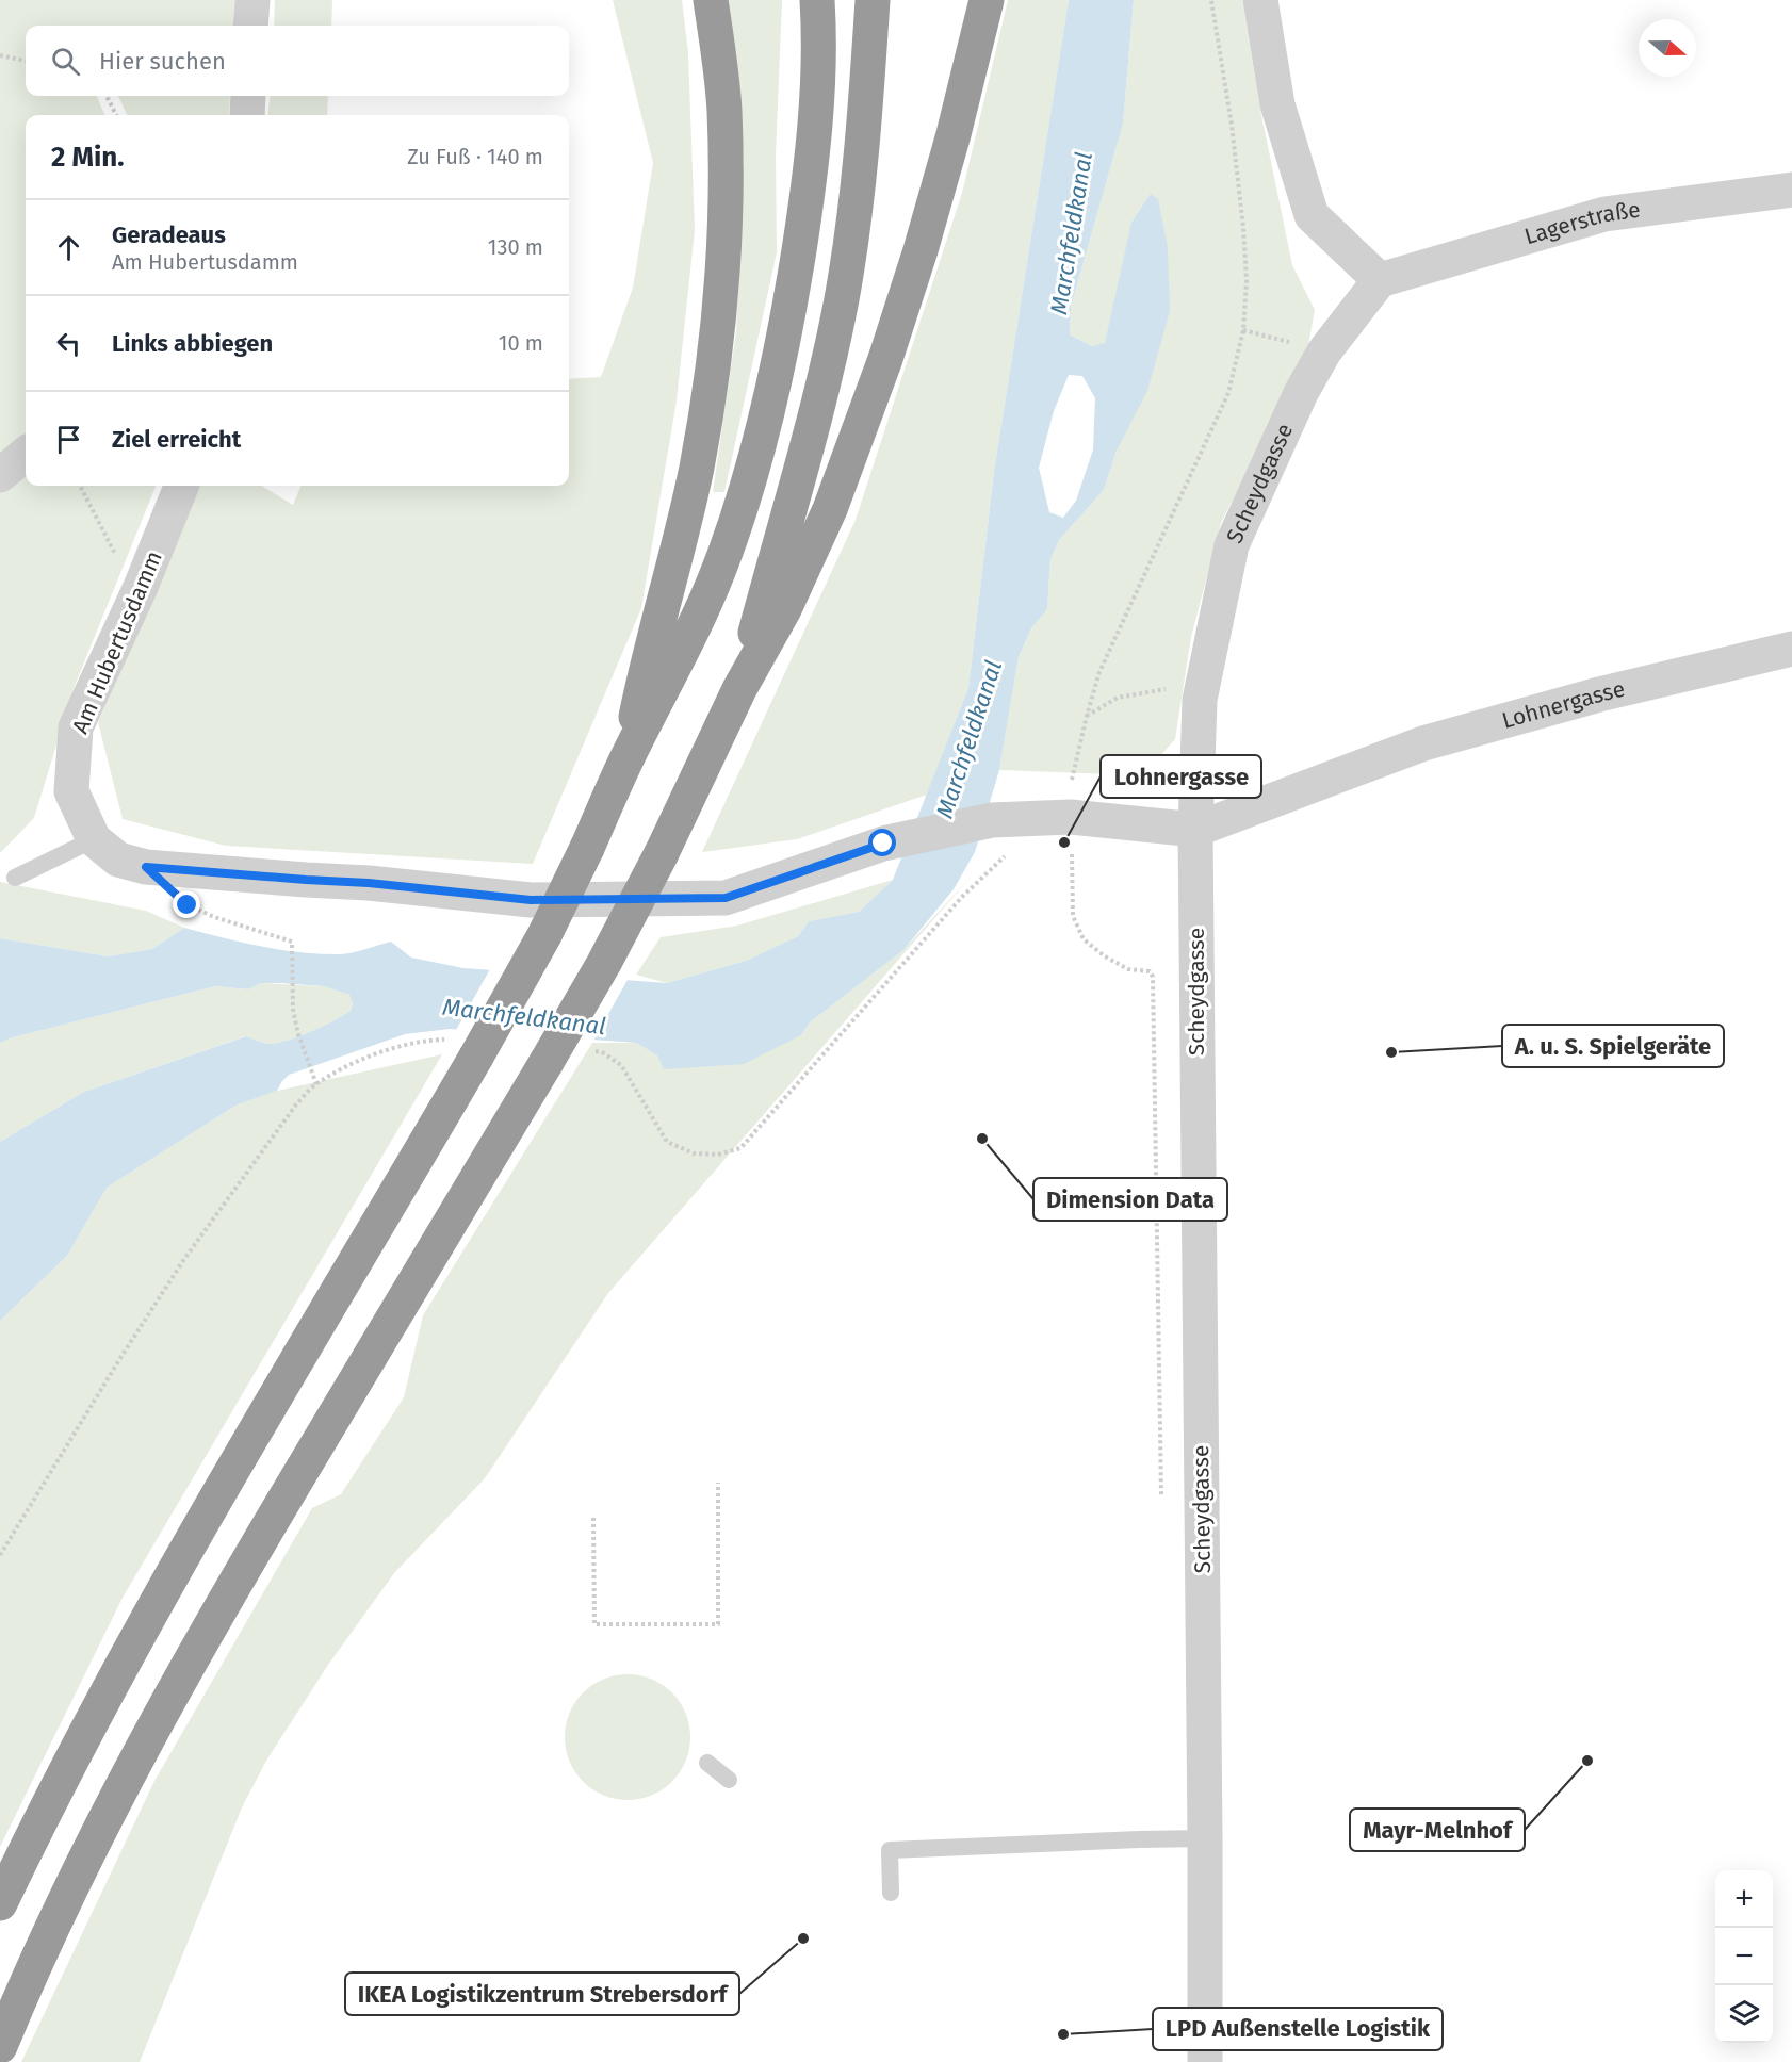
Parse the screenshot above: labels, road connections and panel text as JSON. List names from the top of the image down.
{
  "streets": {
    "street": [
      "Lagerstraße",
      "Scheydgasse",
      "Am Hubertusdamm",
      "Lohnergasse"
    ]
  },
  "crossings": [
    ["Lagerstraße", "Scheydgasse"],
    ["Scheydgasse", "Am Hubertusdamm"],
    ["Scheydgasse", "Lohnergasse"],
    ["Am Hubertusdamm", "Lohnergasse"]
  ],
  "water": ["Marchfeldkanal"],
  "places": [
    "Lohnergasse",
    "A. u. S. Spielgeräte",
    "Dimension Data",
    "Mayr-Melnhof",
    "IKEA Logistikzentrum Strebersdorf",
    "LPD Außenstelle Logistik"
  ],
  "north": "right",
  "page": {
    "search": "Hier suchen",
    "heading": ["2 Min.", "Zu Fuß · 140 m"],
    "list": [
      ["Geradeaus", "Am Hubertusdamm", "130 m"],
      ["Links abbiegen", "10 m"],
      "Ziel erreicht"
    ],
    "map_buttons": ["+", "−"]
  }
}
